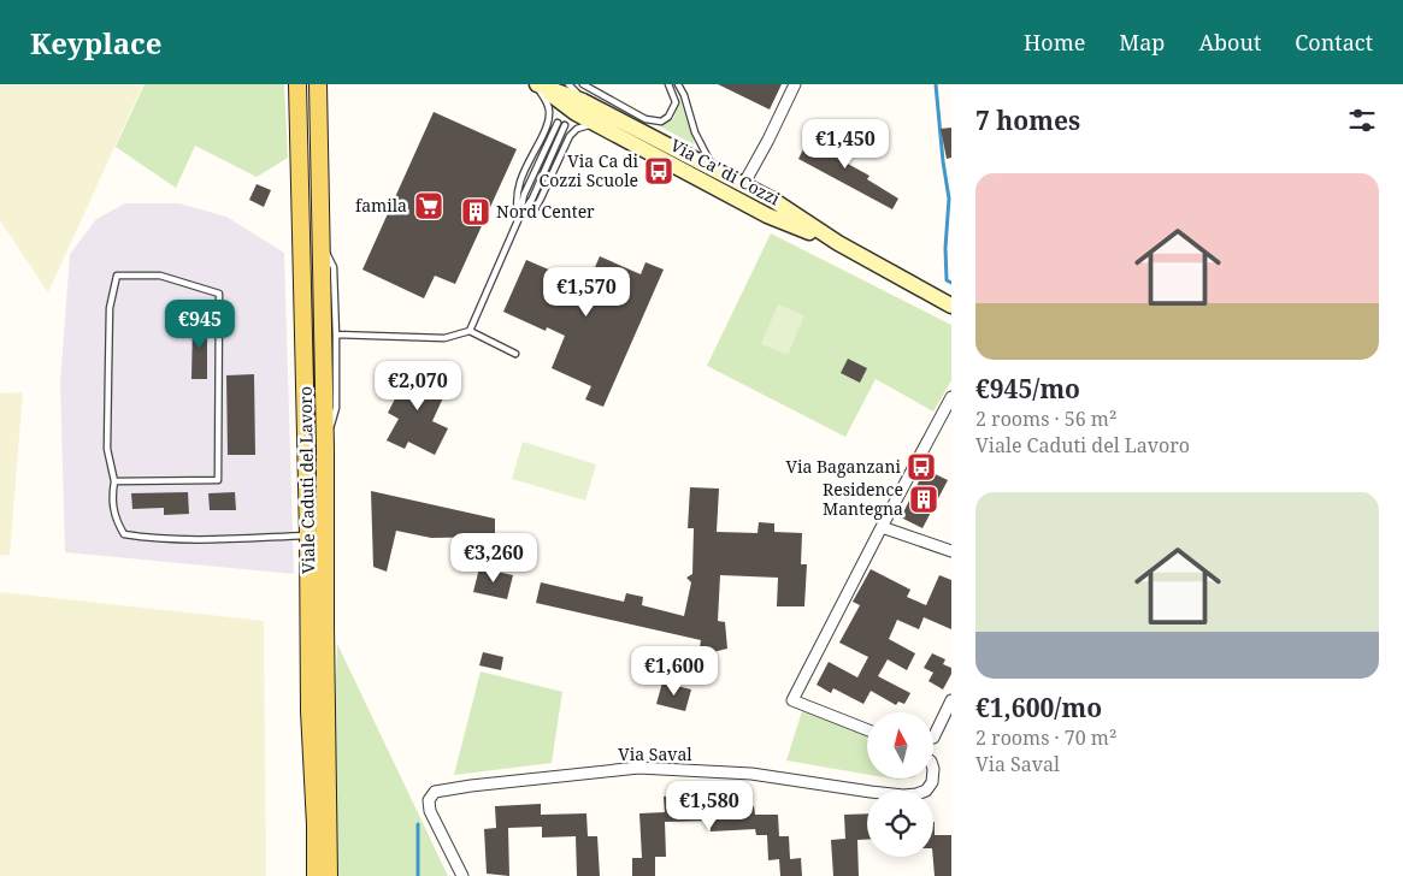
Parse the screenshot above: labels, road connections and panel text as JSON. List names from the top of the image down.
{
  "streets": {
    "main road": ["Via Ca' di Cozzi", "Viale Caduti del Lavoro"],
    "street": ["Via Saval"]
  },
  "places": {
    "bus stop": ["Via Ca di Cozzi Scuole", "Via Baganzani"],
    "supermarket": ["famila"],
    "building": ["Nord Center", "Residence Mantegna"]
  },
  "north": "top",
  "page": {
    "header": "Keyplace",
    "nav": [
      "Home",
      "Map",
      "About",
      "Contact"
    ],
    "heading": "7 homes",
    "price": [
      "€1,450",
      "€1,570",
      "€945",
      "€2,070",
      "€3,260",
      "€1,600",
      "€1,580"
    ],
    "list": [
      {
        "name": "€945/mo",
        "note": "2 rooms · 56 m² · Viale Caduti del Lavoro"
      },
      {
        "name": "€1,600/mo",
        "note": "2 rooms · 70 m² · Via Saval"
      }
    ]
  }
}
